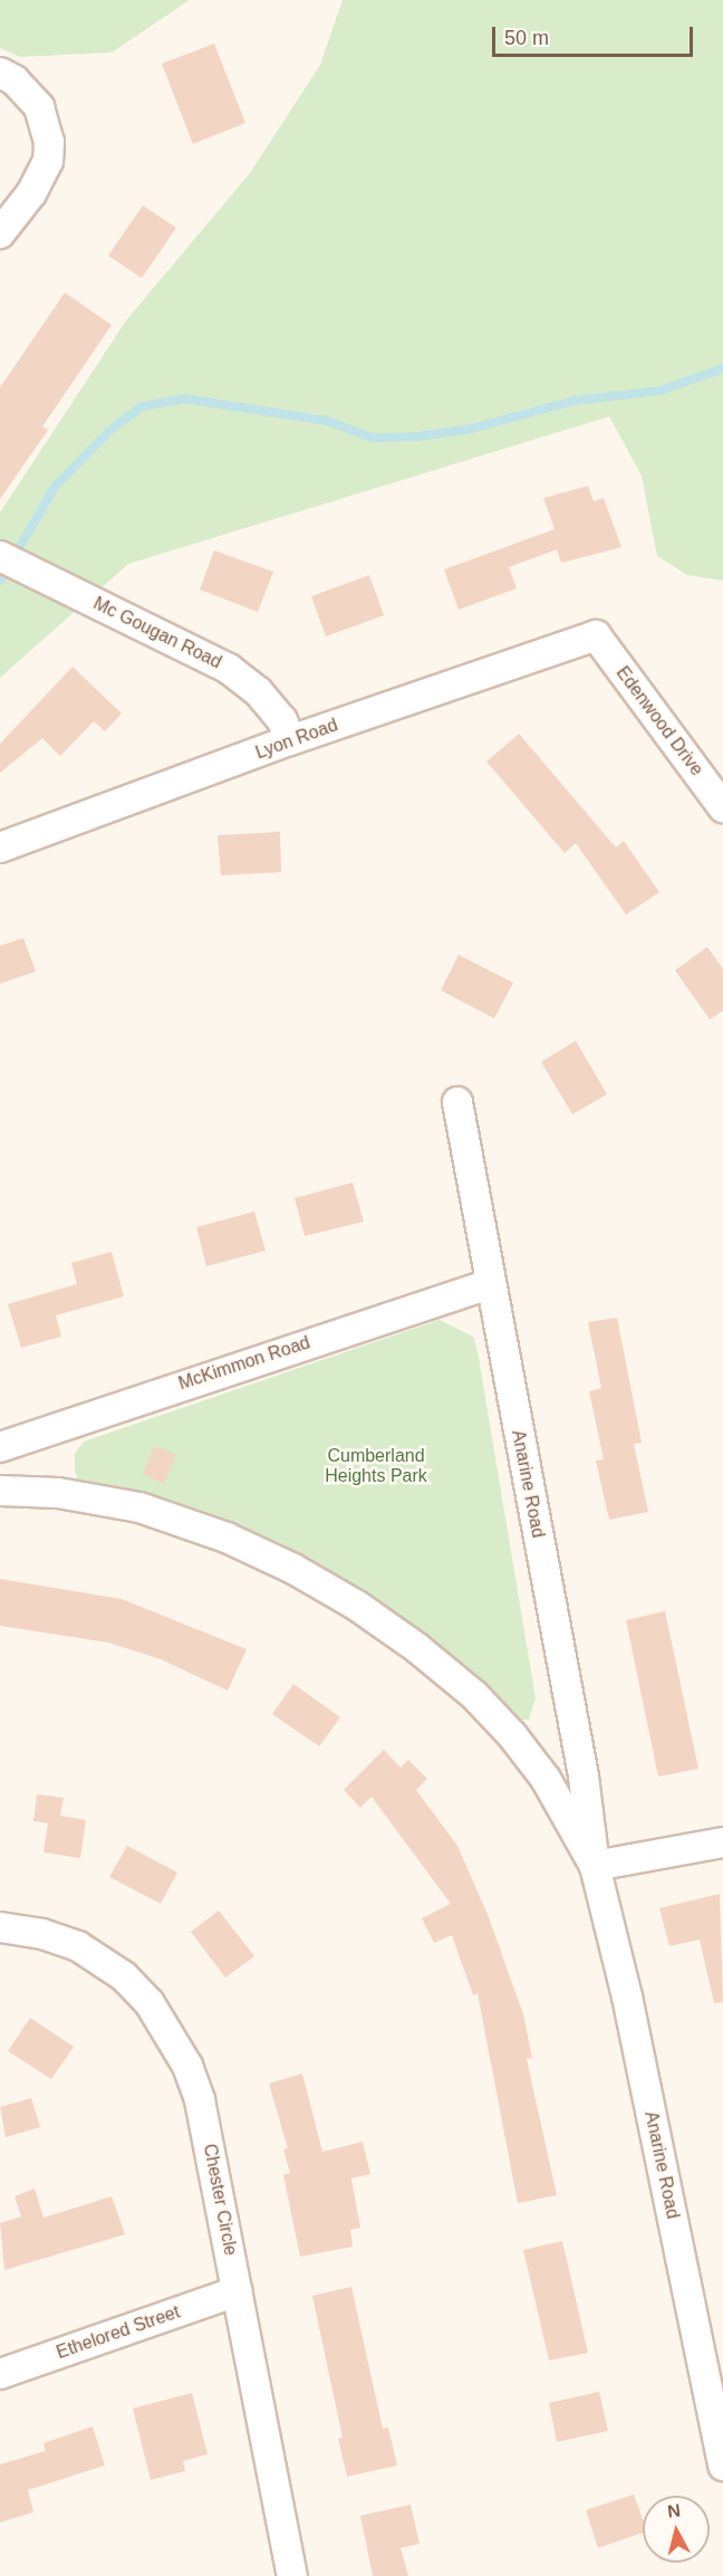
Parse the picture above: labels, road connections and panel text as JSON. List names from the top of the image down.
{
  "streets": {
    "street": [
      "Mc Gougan Road",
      "Edenwood Drive",
      "Lyon Road",
      "McKimmon Road",
      "Anarine Road",
      "Chester Circle",
      "Ethelored Street"
    ]
  },
  "crossings": [
    ["Mc Gougan Road", "Lyon Road"],
    ["Edenwood Drive", "Lyon Road"],
    ["McKimmon Road", "Anarine Road"],
    ["Chester Circle", "Ethelored Street"]
  ],
  "parks": ["Cumberland Heights Park"],
  "scale_bar": "50 m",
  "north": "top"
}
